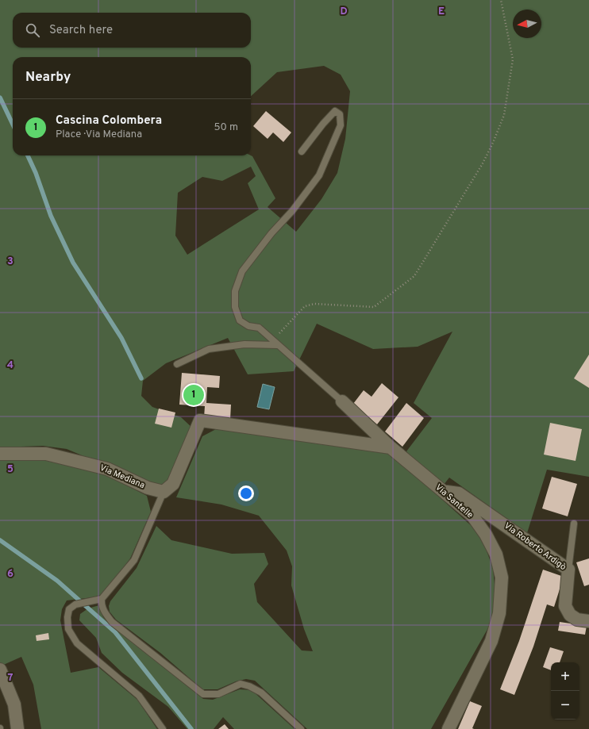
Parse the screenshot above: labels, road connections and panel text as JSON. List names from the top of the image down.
{
  "streets": {
    "street": ["Via Mediana", "Via Santelle", "Via Roberto Ardigò"]
  },
  "crossings": [
    ["Via Santelle", "Via Roberto Ardigò"]
  ],
  "north": "left",
  "page": {
    "search": "Search here",
    "heading": "Nearby",
    "list": [
      {
        "mark": "1",
        "name": "Cascina Colombera",
        "note": "Place · Via Mediana",
        "value": "50 m"
      }
    ],
    "pins": "1",
    "map_buttons": ["+", "−"]
  },
  "grid": {
    "columns": ["D", "E"],
    "rows": [
      "3",
      "4",
      "5",
      "6",
      "7"
    ]
  }
}
